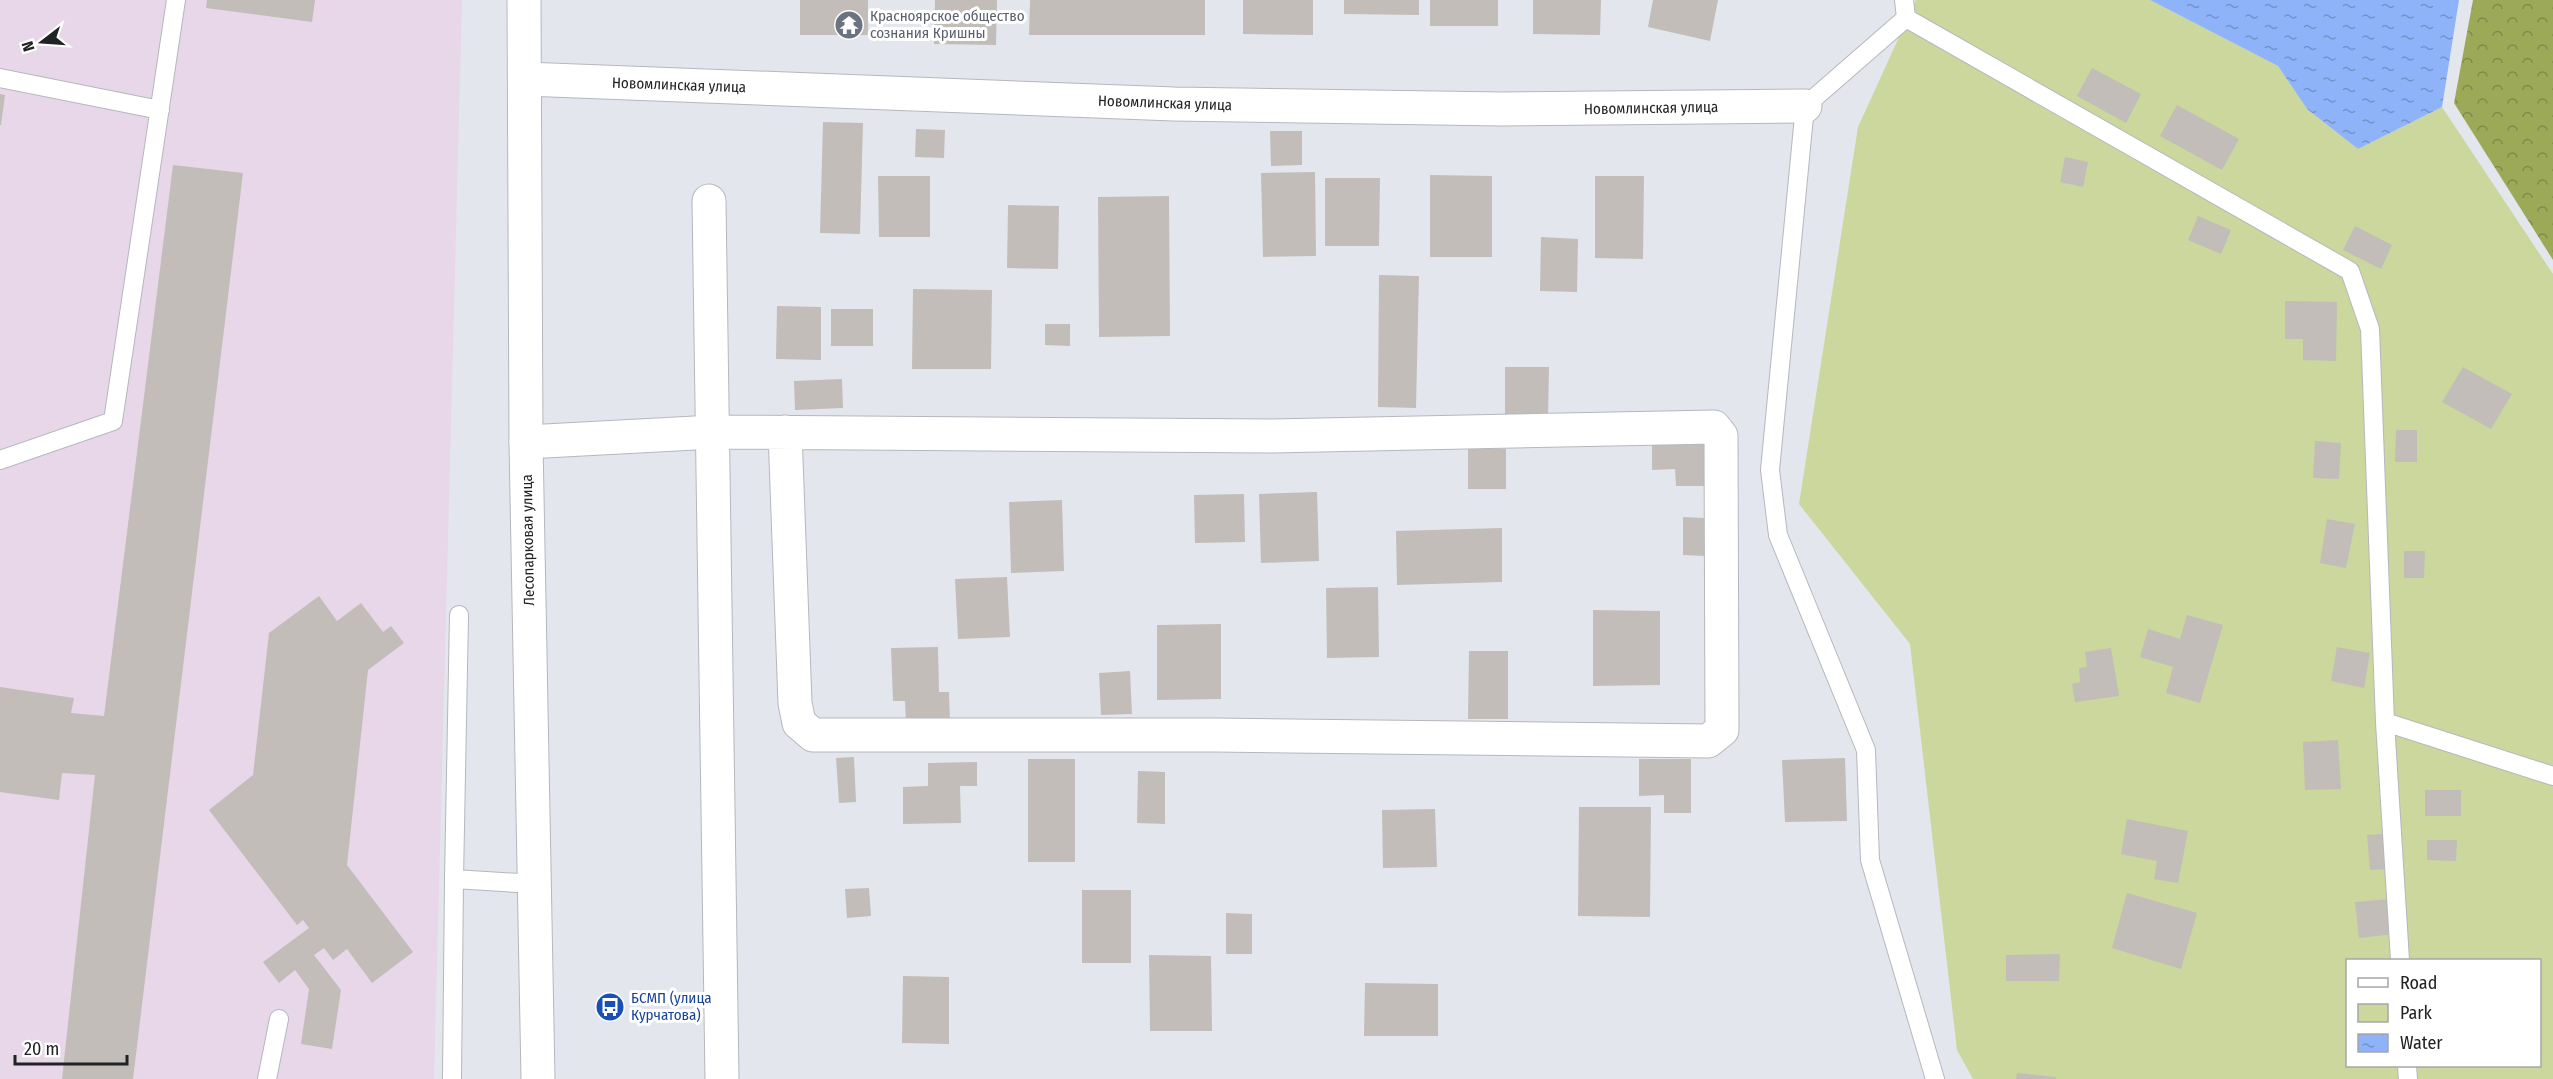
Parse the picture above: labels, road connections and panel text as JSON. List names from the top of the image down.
{
  "streets": {
    "street": ["Новомлинская улица", "Лесопарковая улица"]
  },
  "crossings": [
    ["Новомлинская улица", "Лесопарковая улица"]
  ],
  "places": {
    "temple": ["Красноярское общество сознания Кришны"],
    "bus stop": ["БСМП (улица Курчатова)"]
  },
  "legend": ["Road", "Park", "Water"],
  "scale_bar": "20 m",
  "north": "left"
}
